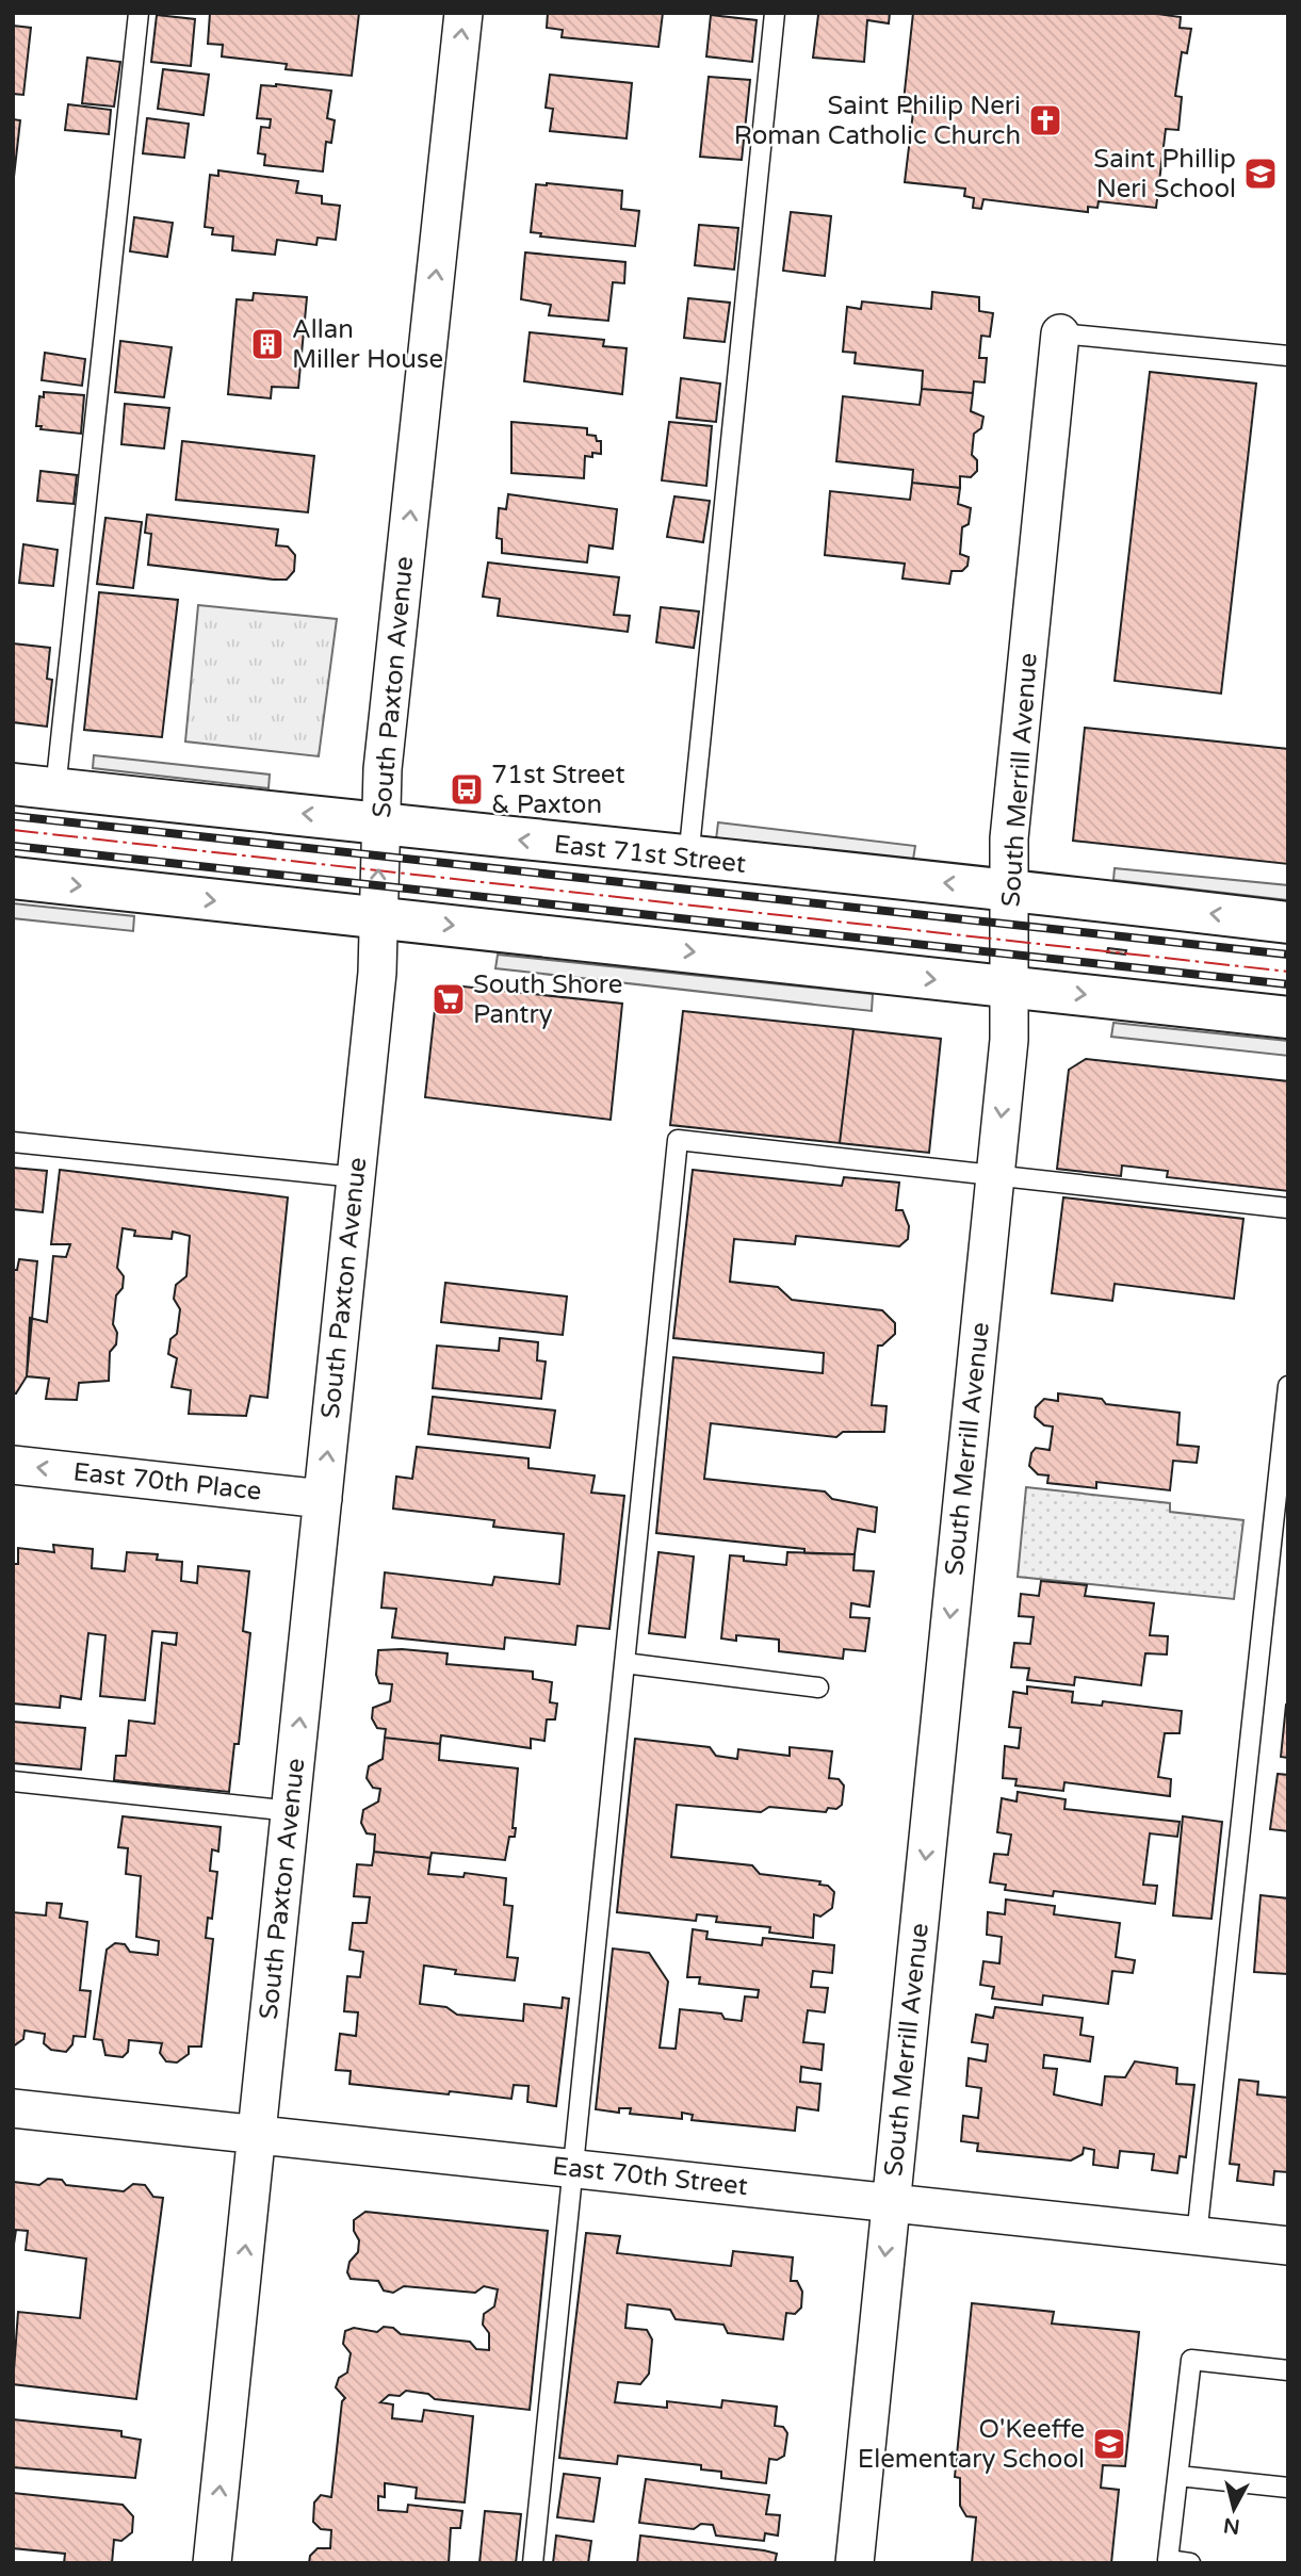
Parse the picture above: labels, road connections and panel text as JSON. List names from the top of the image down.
{
  "streets": {
    "main road": ["East 71st Street"],
    "street": [
      "South Paxton Avenue",
      "South Merrill Avenue",
      "East 70th Place",
      "East 70th Street"
    ]
  },
  "crossings": [
    ["South Paxton Avenue", "East 71st Street"],
    ["South Paxton Avenue", "East 70th Place"],
    ["South Paxton Avenue", "East 70th Street"],
    ["South Merrill Avenue", "East 71st Street"],
    ["South Merrill Avenue", "East 70th Street"]
  ],
  "one_way": ["South Paxton Avenue", "South Merrill Avenue", "East 70th Place"],
  "places": {
    "church": ["Saint Philip Neri Roman Catholic Church"],
    "school or university": ["Saint Phillip Neri School", "O'Keeffe Elementary School"],
    "building": ["Allan Miller House"],
    "bus stop": ["71st Street & Paxton"],
    "supermarket": ["South Shore Pantry"]
  },
  "north": "bottom"
}
